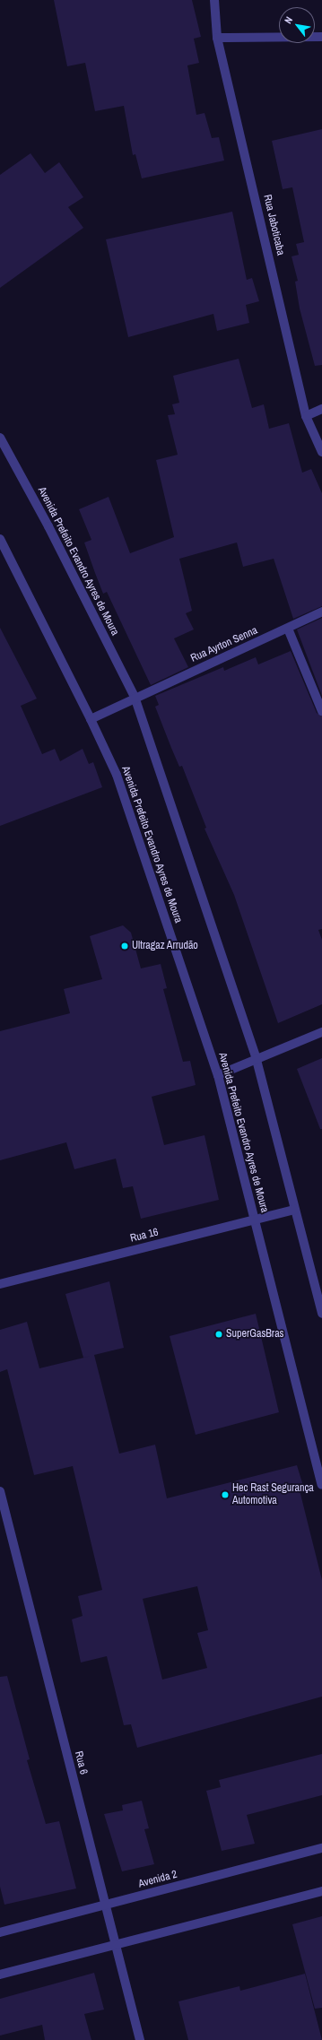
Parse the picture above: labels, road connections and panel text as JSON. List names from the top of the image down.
{
  "streets": {
    "street": [
      "Rua Jaboticaba",
      "Avenida Prefeito Evandro Ayres de Moura",
      "Rua Ayrton Senna",
      "Rua 16",
      "Rua 6",
      "Avenida 2"
    ]
  },
  "crossings": [
    ["Avenida Prefeito Evandro Ayres de Moura", "Rua Ayrton Senna"],
    ["Avenida Prefeito Evandro Ayres de Moura", "Rua 16"],
    ["Rua 6", "Avenida 2"]
  ],
  "places": ["Ultragaz Arrudão", "SuperGasBras", "Hec Rast Segurança Automotiva"],
  "north": "top left"
}
